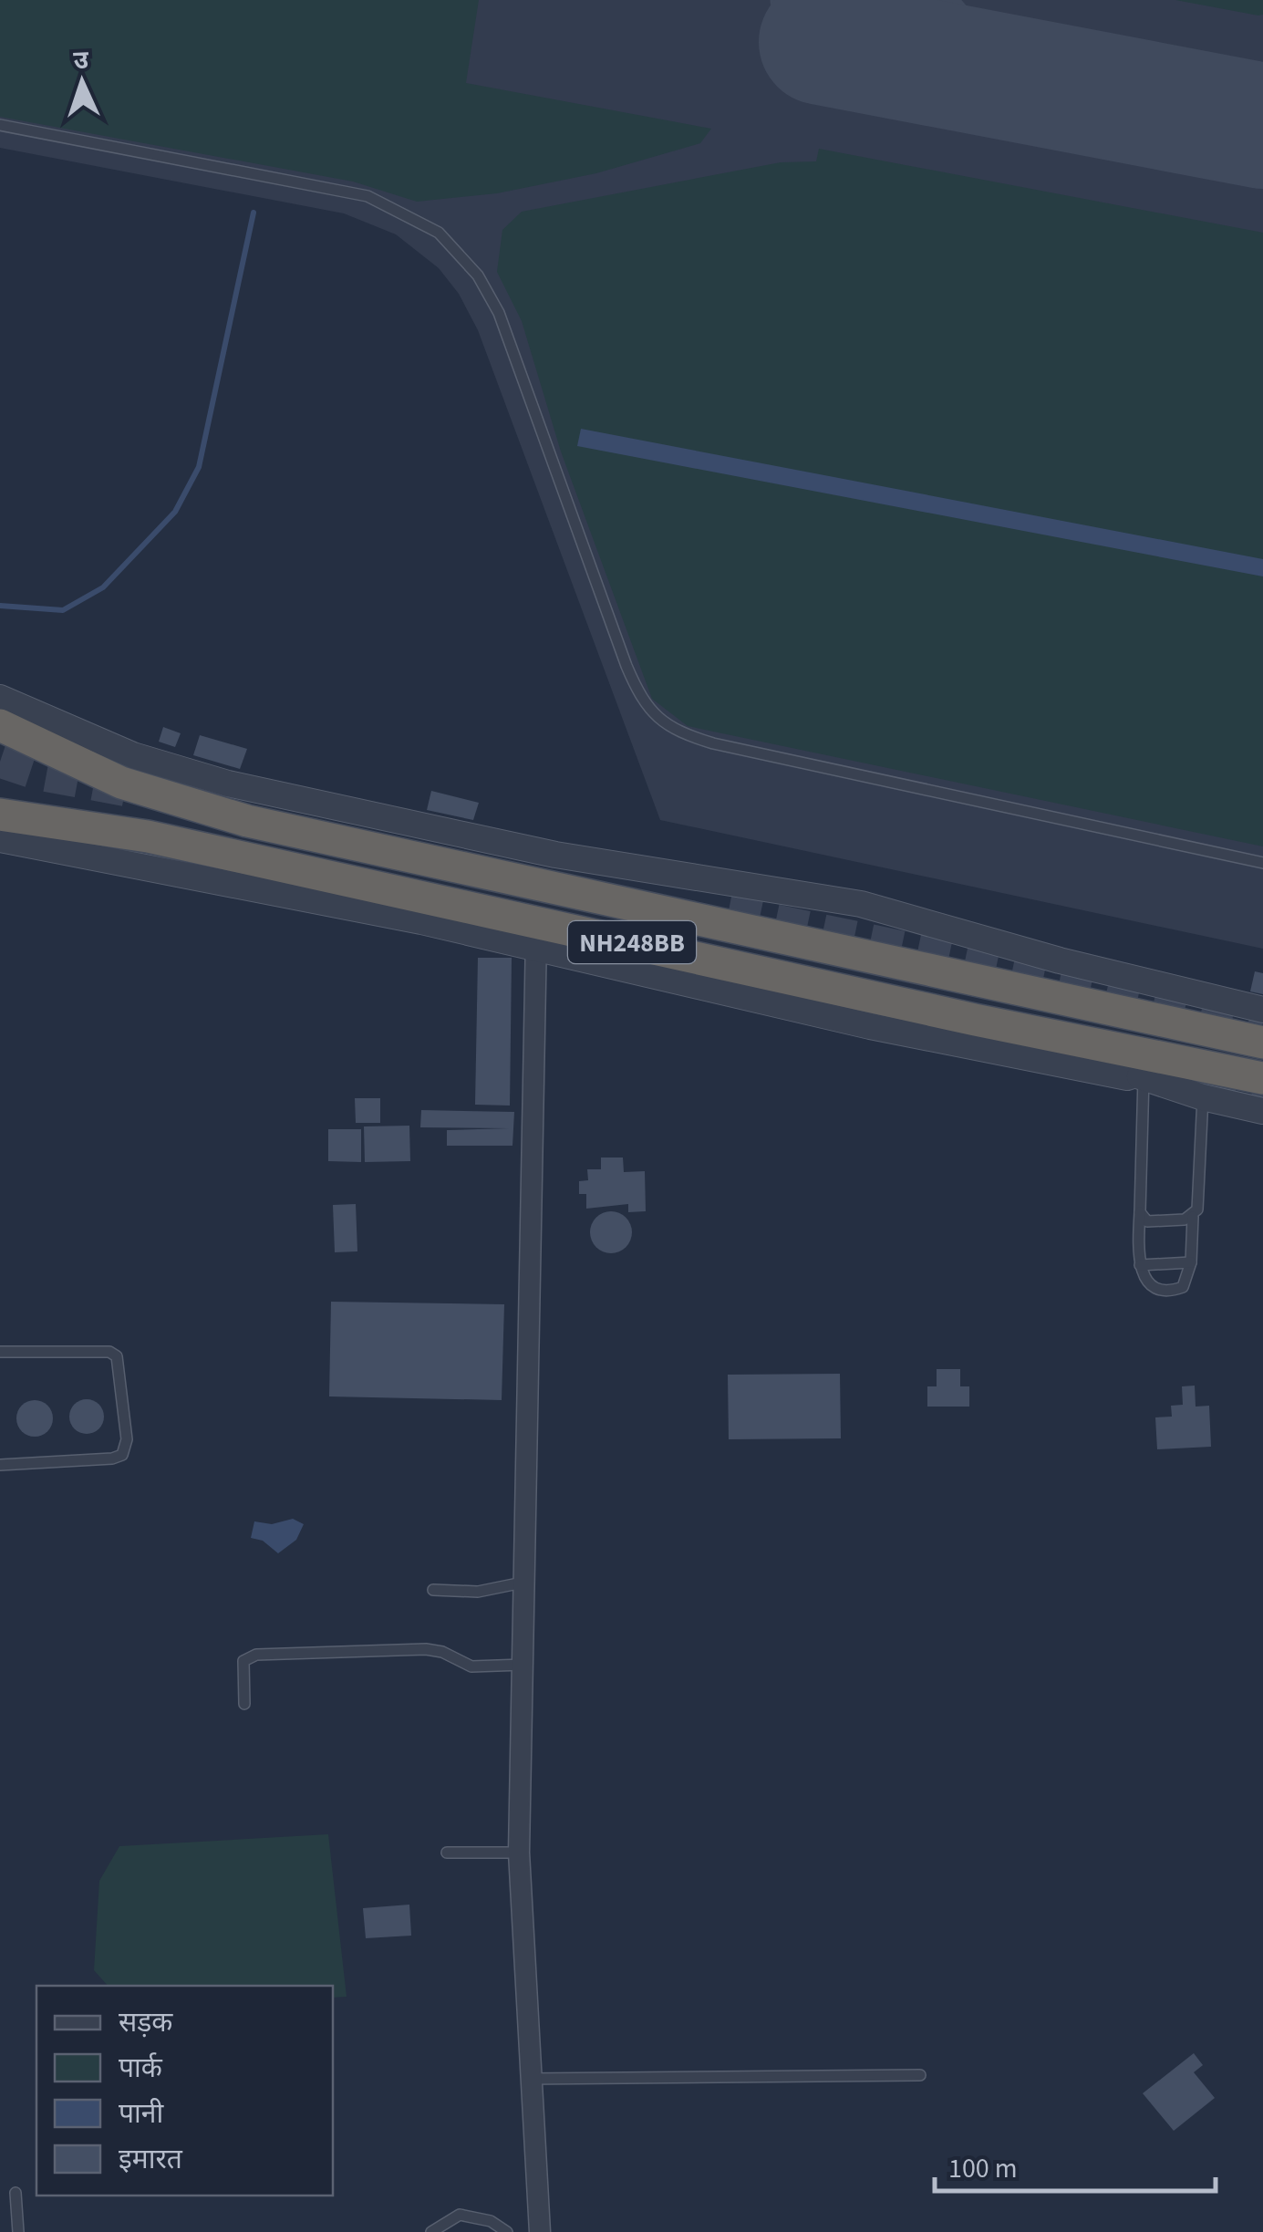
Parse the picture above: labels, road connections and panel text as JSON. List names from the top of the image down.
{
  "streets": {
    "highway": ["NH248BB"]
  },
  "legend": [
    "सड़क",
    "पार्क",
    "पानी",
    "इमारत"
  ],
  "scale_bar": "100 m",
  "north": "top"
}
